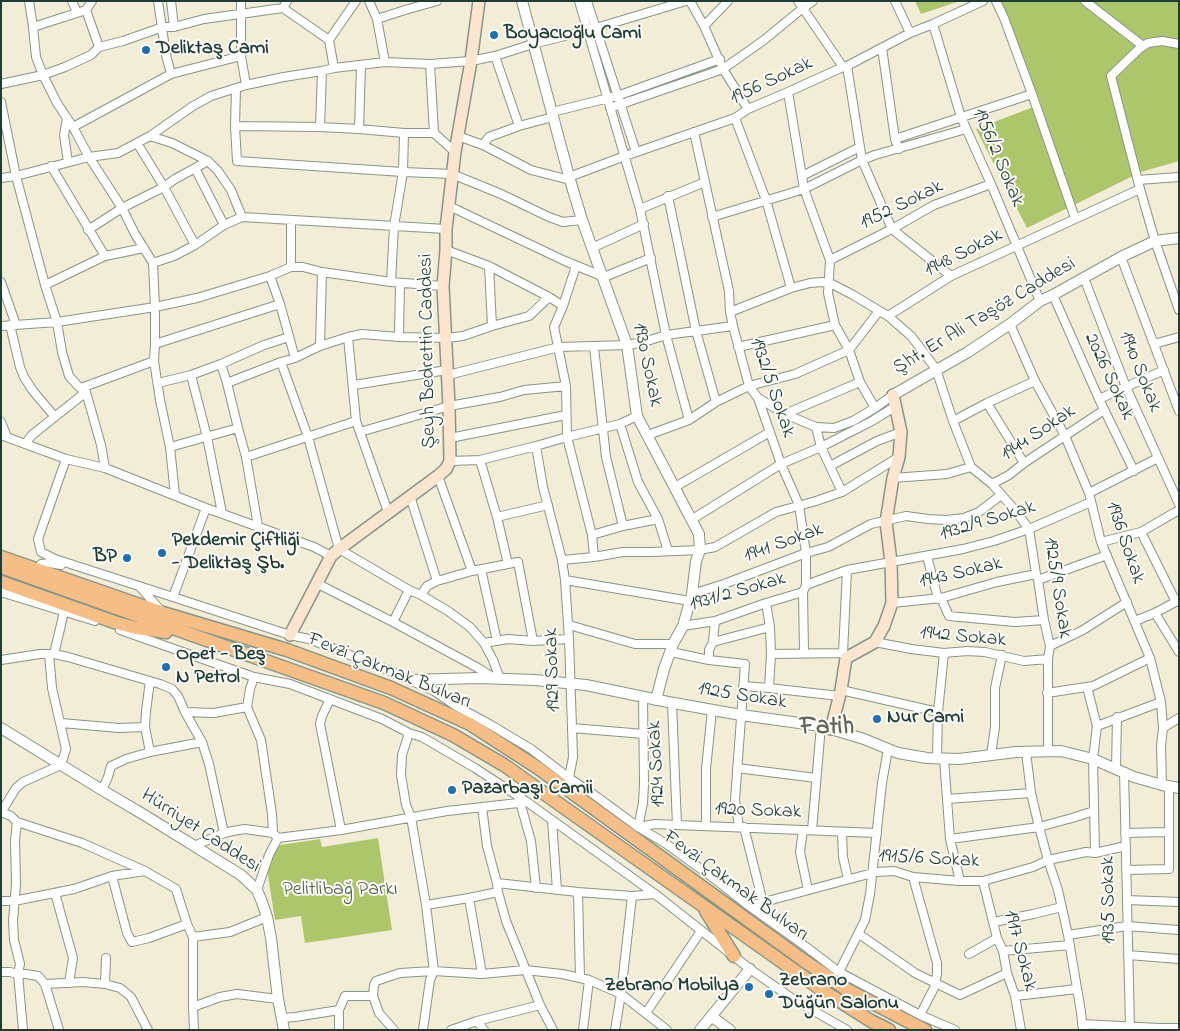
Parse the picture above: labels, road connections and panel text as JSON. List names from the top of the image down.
{
  "streets": {
    "main road": ["Şht. Er Ali Taşöz Caddesi", "Şeyh Bedrettin Caddesi", "Fevzi Çakmak Bulvarı"],
    "street": [
      "1956 Sokak",
      "1956/2 Sokak",
      "1952 Sokak",
      "1948 Sokak",
      "1930 Sokak",
      "1940 Sokak",
      "2026 Sokak",
      "1932/5 Sokak",
      "1944 Sokak",
      "1932/9 Sokak",
      "1936 Sokak",
      "1941 Sokak",
      "1943 Sokak",
      "1925/9 Sokak",
      "1931/2 Sokak",
      "1942 Sokak",
      "1929 Sokak",
      "1925 Sokak",
      "1924 Sokak",
      "1920 Sokak",
      "Hürriyet Caddesi",
      "1915/6 Sokak",
      "1935 Sokak",
      "1917 Sokak"
    ]
  },
  "crossings": [
    ["1956 Sokak", "1956/2 Sokak"],
    ["1956 Sokak", "1930 Sokak"],
    ["1956 Sokak", "1932/5 Sokak"],
    ["1956/2 Sokak", "1952 Sokak"],
    ["1956/2 Sokak", "1948 Sokak"],
    ["1956/2 Sokak", "Şht. Er Ali Taşöz Caddesi"],
    ["1948 Sokak", "1925/9 Sokak"],
    ["Şht. Er Ali Taşöz Caddesi", "1940 Sokak"],
    ["Şht. Er Ali Taşöz Caddesi", "2026 Sokak"],
    ["Şht. Er Ali Taşöz Caddesi", "1944 Sokak"],
    ["Şht. Er Ali Taşöz Caddesi", "1932/9 Sokak"],
    ["Şht. Er Ali Taşöz Caddesi", "1936 Sokak"],
    ["Şht. Er Ali Taşöz Caddesi", "1941 Sokak"],
    ["Şht. Er Ali Taşöz Caddesi", "1943 Sokak"],
    ["Şht. Er Ali Taşöz Caddesi", "1925/9 Sokak"],
    ["Şht. Er Ali Taşöz Caddesi", "1931/2 Sokak"],
    ["Şht. Er Ali Taşöz Caddesi", "1942 Sokak"],
    ["1930 Sokak", "1941 Sokak"],
    ["1930 Sokak", "1931/2 Sokak"],
    ["1930 Sokak", "1925 Sokak"],
    ["1940 Sokak", "1944 Sokak"],
    ["2026 Sokak", "1944 Sokak"],
    ["1932/5 Sokak", "1941 Sokak"],
    ["1932/5 Sokak", "1931/2 Sokak"],
    ["1944 Sokak", "1936 Sokak"],
    ["1944 Sokak", "1941 Sokak"],
    ["1944 Sokak", "1925/9 Sokak"],
    ["1932/9 Sokak", "1936 Sokak"],
    ["1932/9 Sokak", "1925/9 Sokak"],
    ["1932/9 Sokak", "1931/2 Sokak"],
    ["1936 Sokak", "1943 Sokak"],
    ["1936 Sokak", "1925 Sokak"],
    ["1936 Sokak", "1935 Sokak"],
    ["1943 Sokak", "1925/9 Sokak"],
    ["1925/9 Sokak", "1942 Sokak"],
    ["1925/9 Sokak", "1925 Sokak"],
    ["1929 Sokak", "1925 Sokak"],
    ["1925 Sokak", "1924 Sokak"],
    ["1925 Sokak", "1935 Sokak"],
    ["1924 Sokak", "1920 Sokak"],
    ["1915/6 Sokak", "1935 Sokak"],
    ["1915/6 Sokak", "1917 Sokak"]
  ],
  "districts": ["Fatih"],
  "parks": ["Pelitlibağ Parkı"],
  "places": [
    "Boyacıoğlu Cami",
    "Deliktaş Cami",
    "Pekdemir Çiftliği - Deliktaş Şb.",
    "BP",
    "Opet - Beş N Petrol",
    "Nur Cami",
    "Pazarbaşı Camii",
    "Zebrano Mobilya",
    "Zebrano Düğün Salonu"
  ]
}
